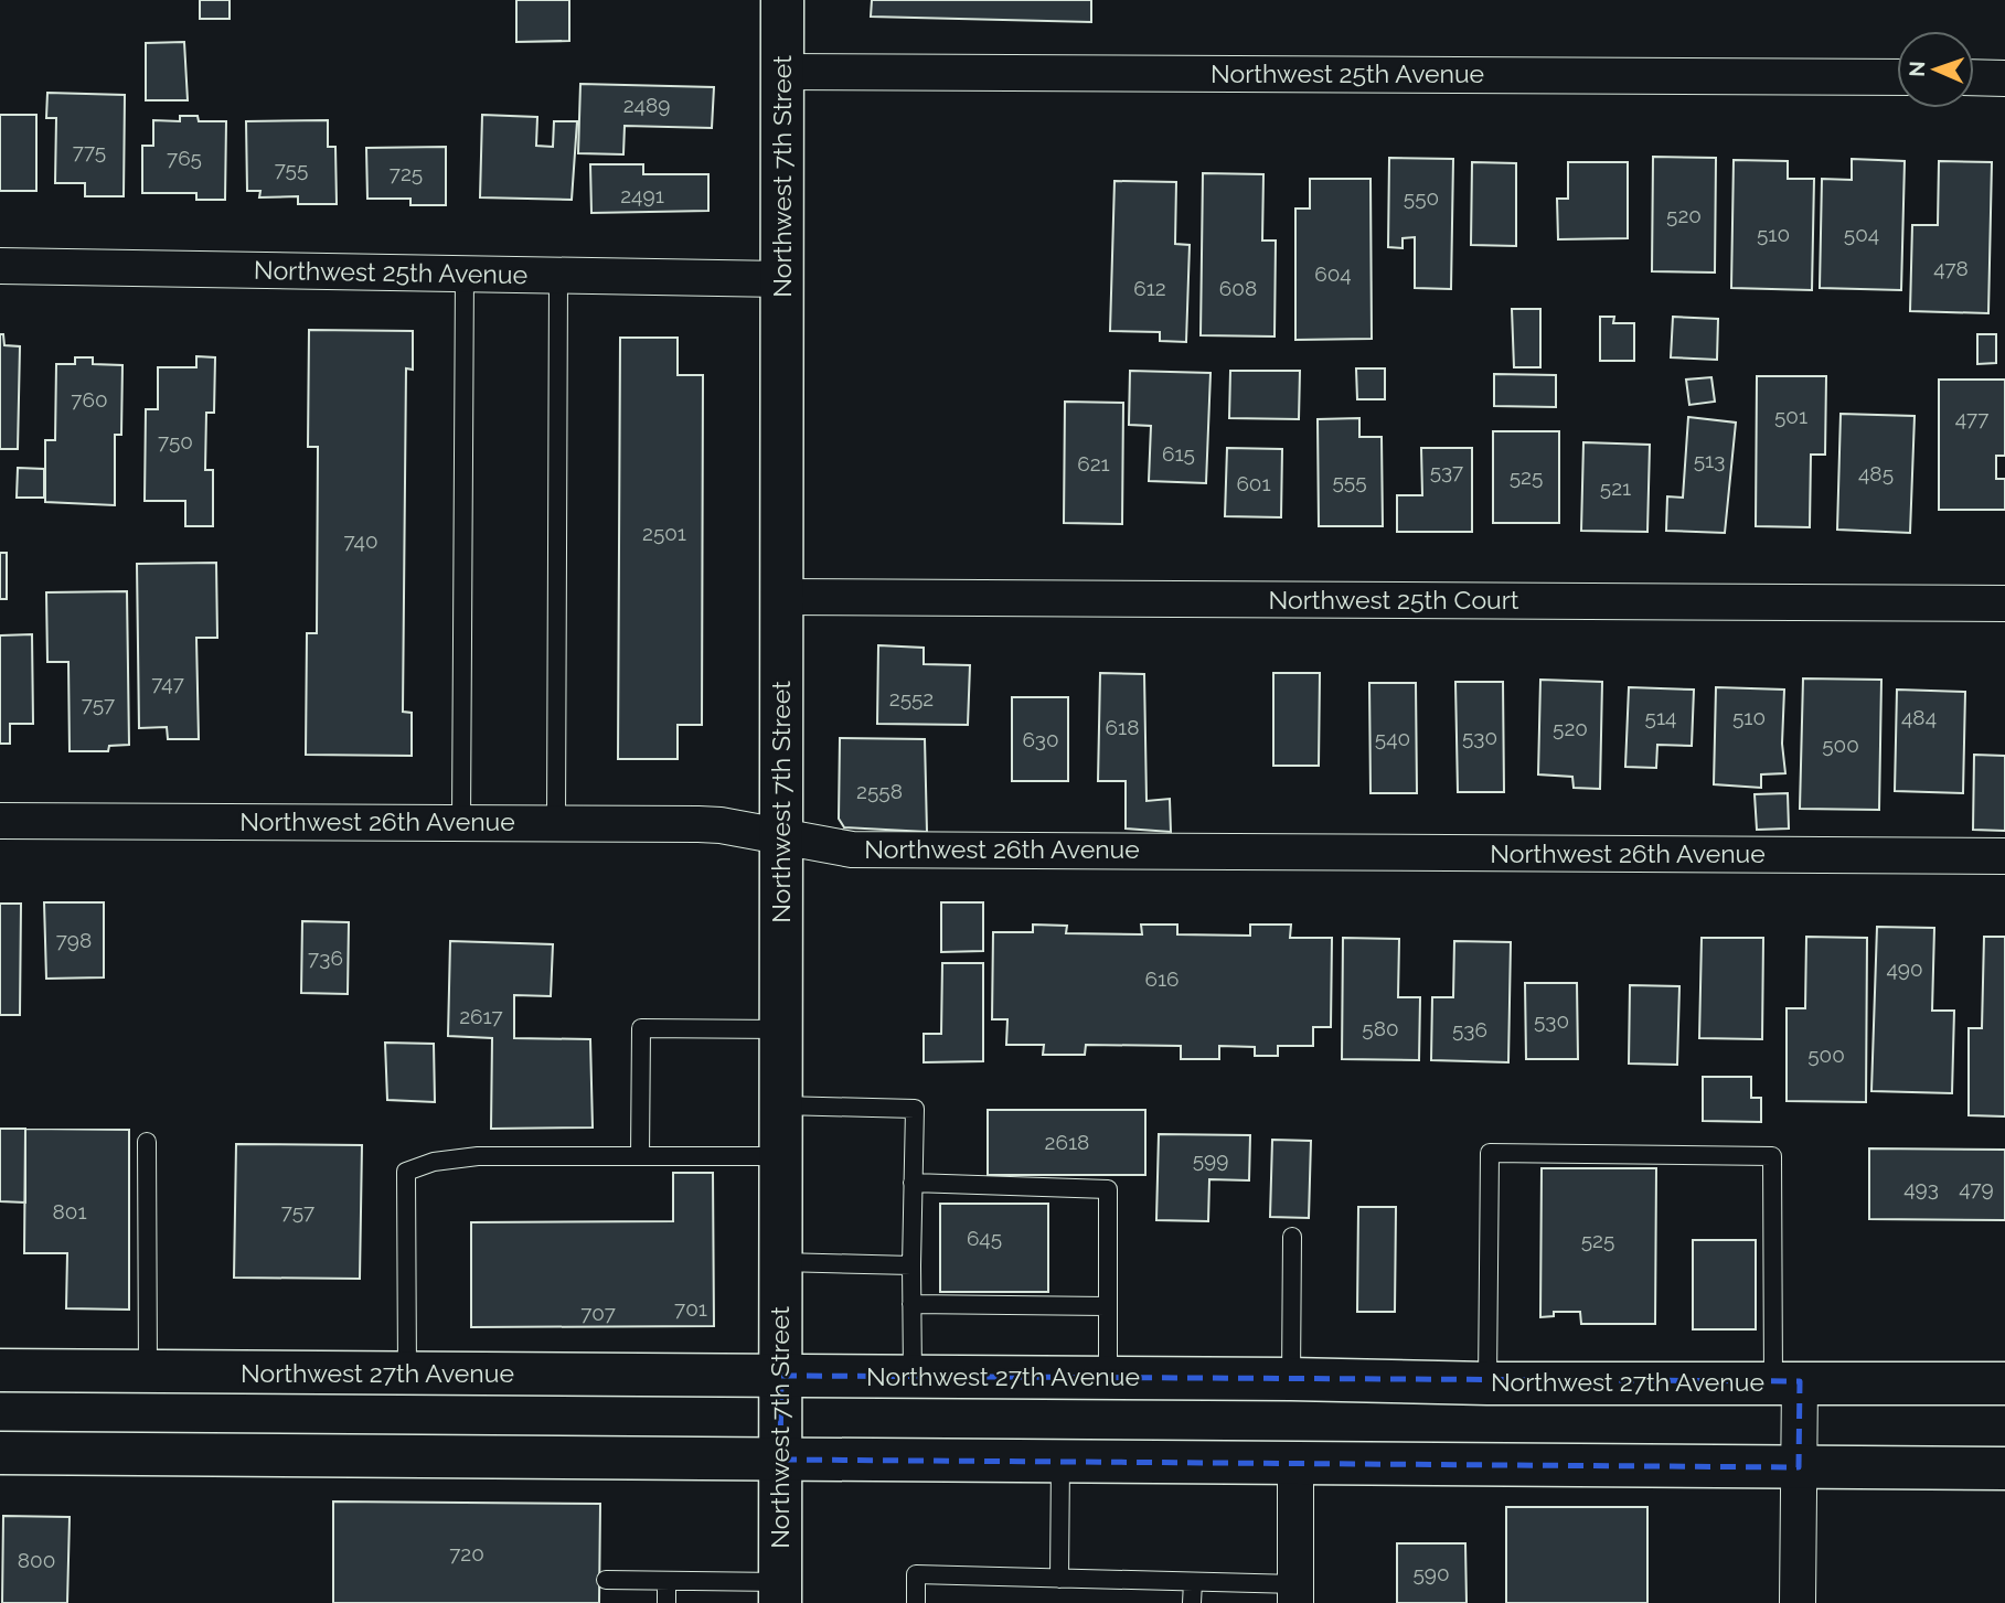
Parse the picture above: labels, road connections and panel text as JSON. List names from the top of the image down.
{
  "streets": {
    "main road": ["Northwest 7th Street", "Northwest 27th Avenue"],
    "street": ["Northwest 25th Avenue", "Northwest 25th Court", "Northwest 26th Avenue"]
  },
  "crossings": [
    ["Northwest 25th Avenue", "Northwest 7th Street"],
    ["Northwest 7th Street", "Northwest 25th Court"],
    ["Northwest 7th Street", "Northwest 26th Avenue"],
    ["Northwest 7th Street", "Northwest 27th Avenue"]
  ],
  "house_numbers": [
    "2489",
    "775",
    "765",
    "755",
    "725",
    "2491",
    "550",
    "520",
    "510",
    "504",
    "478",
    "604",
    "612",
    "608",
    "760",
    "501",
    "477",
    "750",
    "615",
    "513",
    "621",
    "537",
    "485",
    "525",
    "555",
    "601",
    "521",
    "2501",
    "740",
    "747",
    "2552",
    "757",
    "514",
    "510",
    "484",
    "618",
    "520",
    "530",
    "540",
    "630",
    "500",
    "2558",
    "798",
    "736",
    "490",
    "616",
    "2617",
    "530",
    "580",
    "536",
    "500",
    "2618",
    "599",
    "493",
    "479",
    "801",
    "757",
    "645",
    "525",
    "701",
    "707",
    "720",
    "800",
    "590"
  ],
  "north": "left"
}
